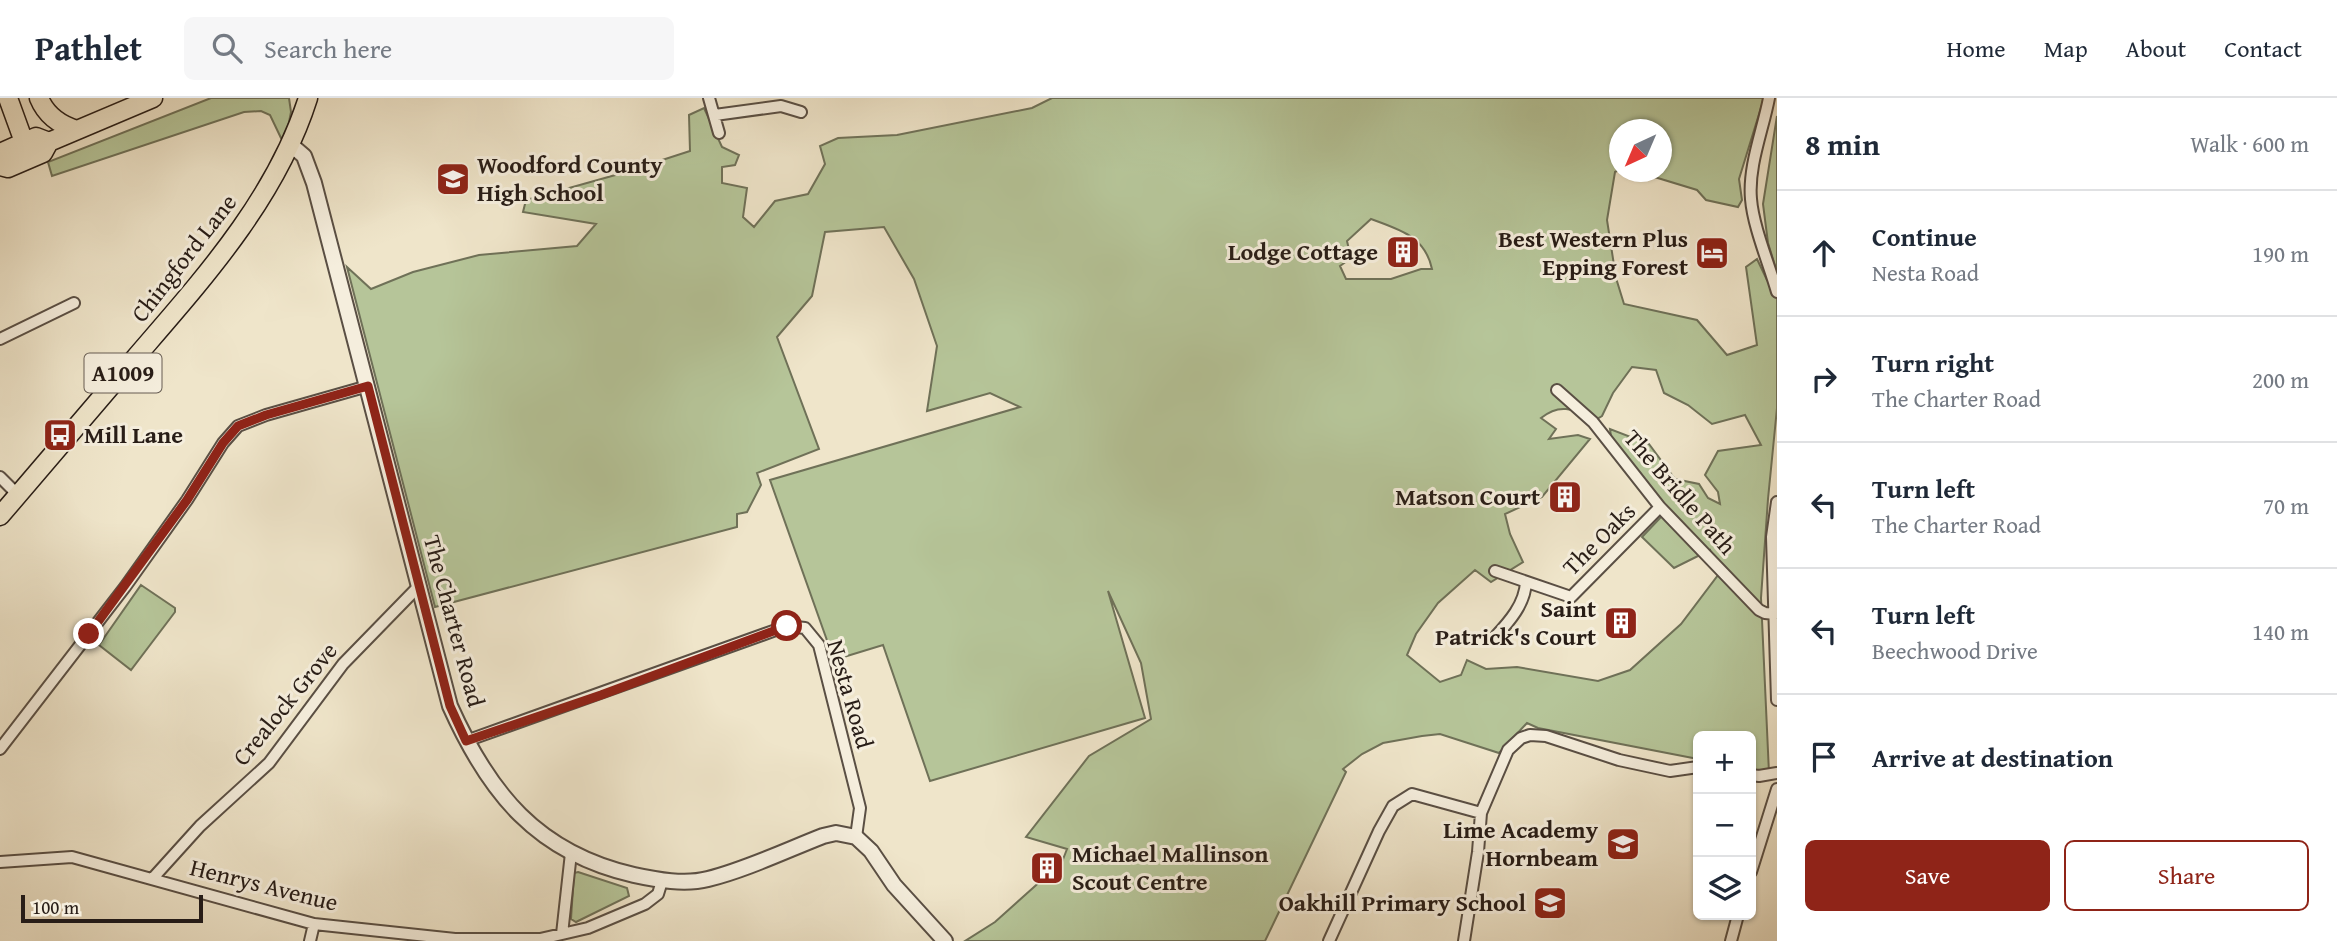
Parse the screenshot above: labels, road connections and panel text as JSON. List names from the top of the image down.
{
  "streets": {
    "main road": ["Chingford Lane", "A1009"],
    "street": [
      "The Bridle Path",
      "The Oaks",
      "The Charter Road",
      "Nesta Road",
      "Crealock Grove",
      "Henrys Avenue"
    ]
  },
  "crossings": [
    ["Chingford Lane", "The Charter Road"],
    ["The Bridle Path", "The Oaks"],
    ["The Charter Road", "Nesta Road"],
    ["The Charter Road", "Crealock Grove"],
    ["The Charter Road", "Henrys Avenue"],
    ["Crealock Grove", "Henrys Avenue"]
  ],
  "places": {
    "school or university": ["Woodford County High School", "Lime Academy Hornbeam", "Oakhill Primary School"],
    "building": [
      "Lodge Cottage",
      "Matson Court",
      "Saint Patrick's Court",
      "Michael Mallinson Scout Centre"
    ],
    "hotel": ["Best Western Plus Epping Forest"],
    "bus stop": ["Mill Lane"]
  },
  "scale_bar": "100 m",
  "north": "bottom left",
  "page": {
    "header": "Pathlet",
    "search": "Search here",
    "nav": [
      "Home",
      "Map",
      "About",
      "Contact"
    ],
    "heading": ["8 min", "Walk · 600 m"],
    "list": [
      ["Continue", "Nesta Road", "190 m"],
      ["Turn right", "The Charter Road", "200 m"],
      ["Turn left", "The Charter Road", "70 m"],
      ["Turn left", "Beechwood Drive", "140 m"],
      "Arrive at destination"
    ],
    "map_buttons": ["+", "−"],
    "buttons": ["Save", "Share"],
    "scale": "100 m"
  }
}
